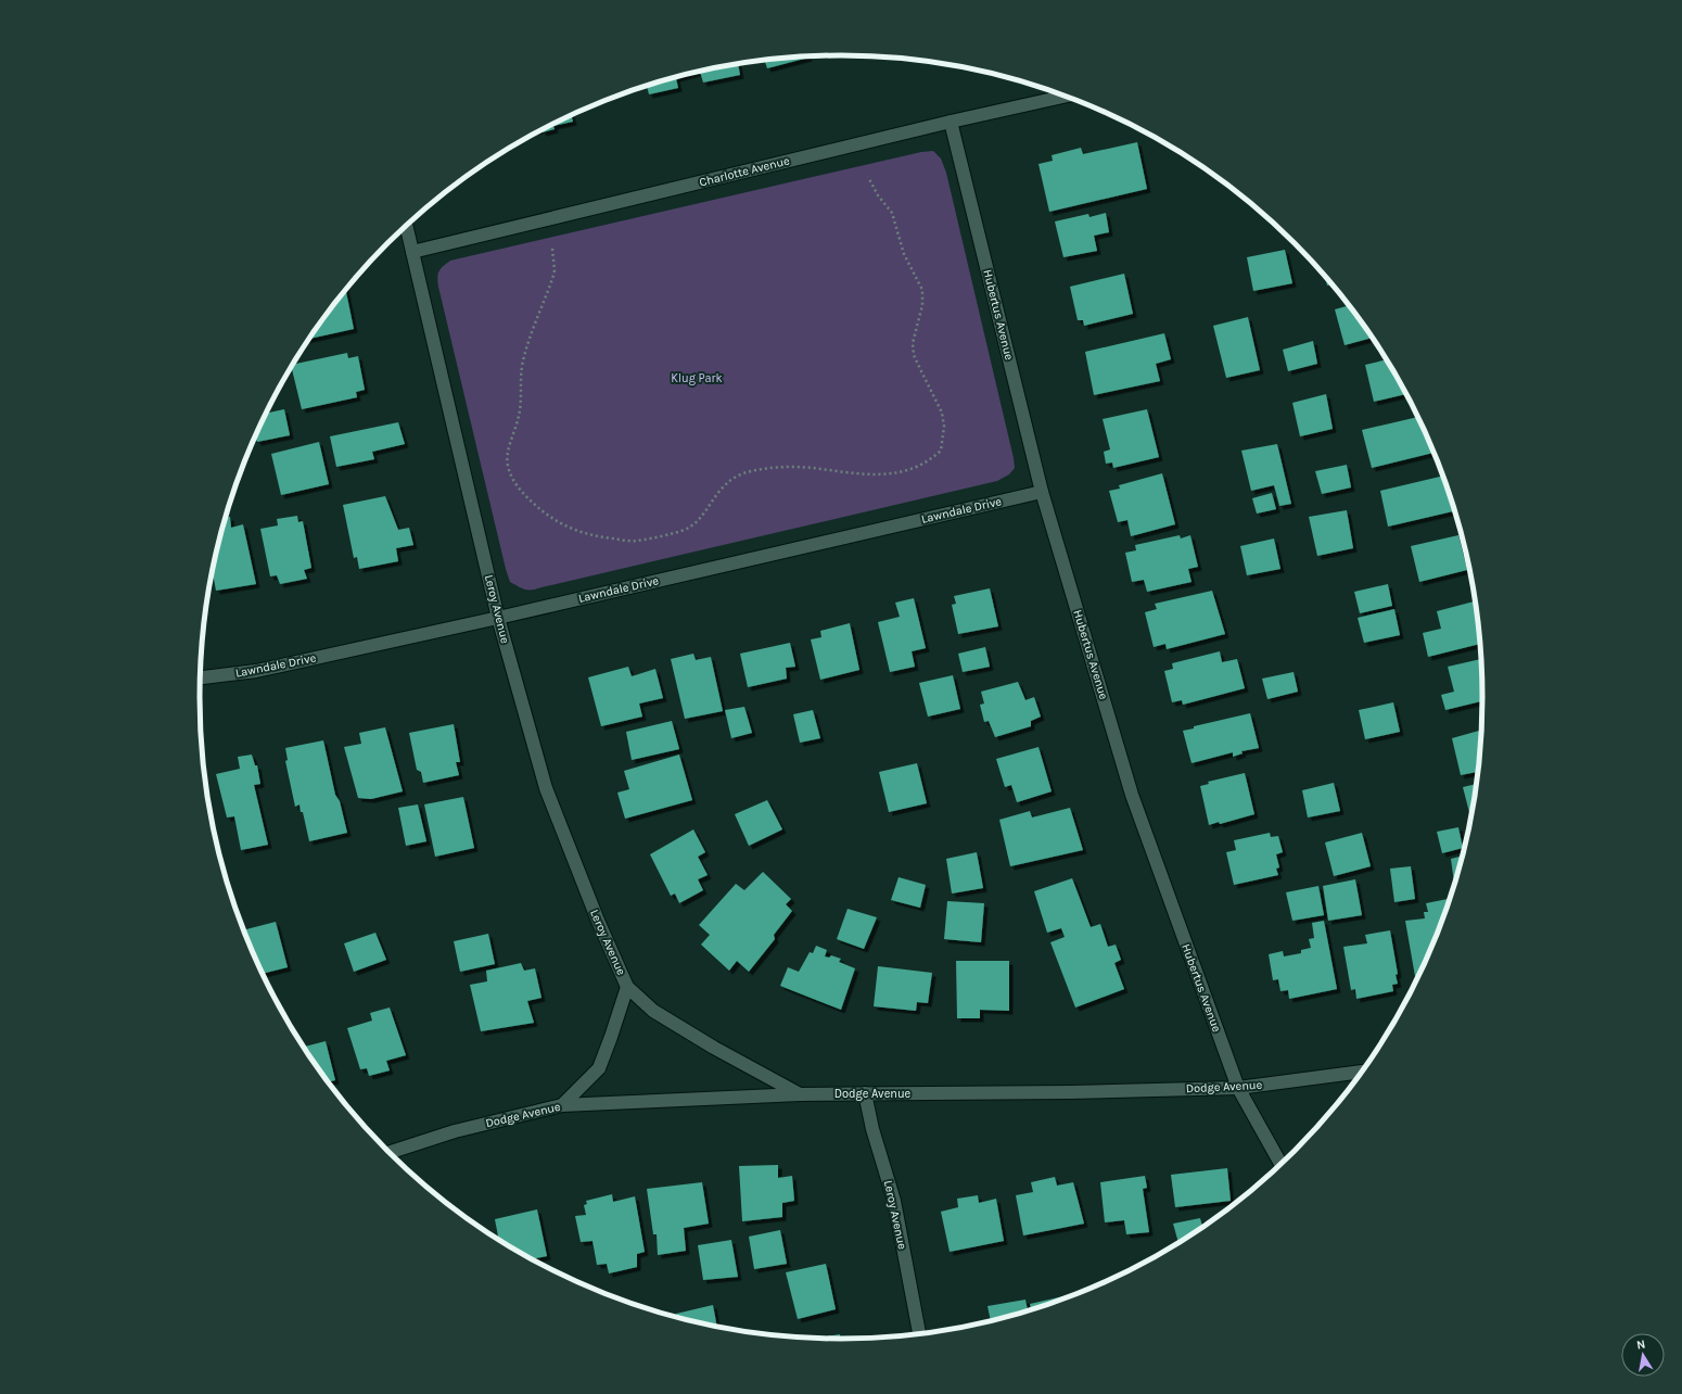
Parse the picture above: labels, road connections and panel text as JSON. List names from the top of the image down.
{
  "streets": {
    "street": [
      "Charlotte Avenue",
      "Hubertus Avenue",
      "Lawndale Drive",
      "Leroy Avenue",
      "Dodge Avenue"
    ]
  },
  "crossings": [
    ["Charlotte Avenue", "Hubertus Avenue"],
    ["Charlotte Avenue", "Leroy Avenue"],
    ["Hubertus Avenue", "Lawndale Drive"],
    ["Hubertus Avenue", "Dodge Avenue"],
    ["Lawndale Drive", "Leroy Avenue"],
    ["Leroy Avenue", "Dodge Avenue"]
  ],
  "parks": ["Klug Park"],
  "north": "top"
}
